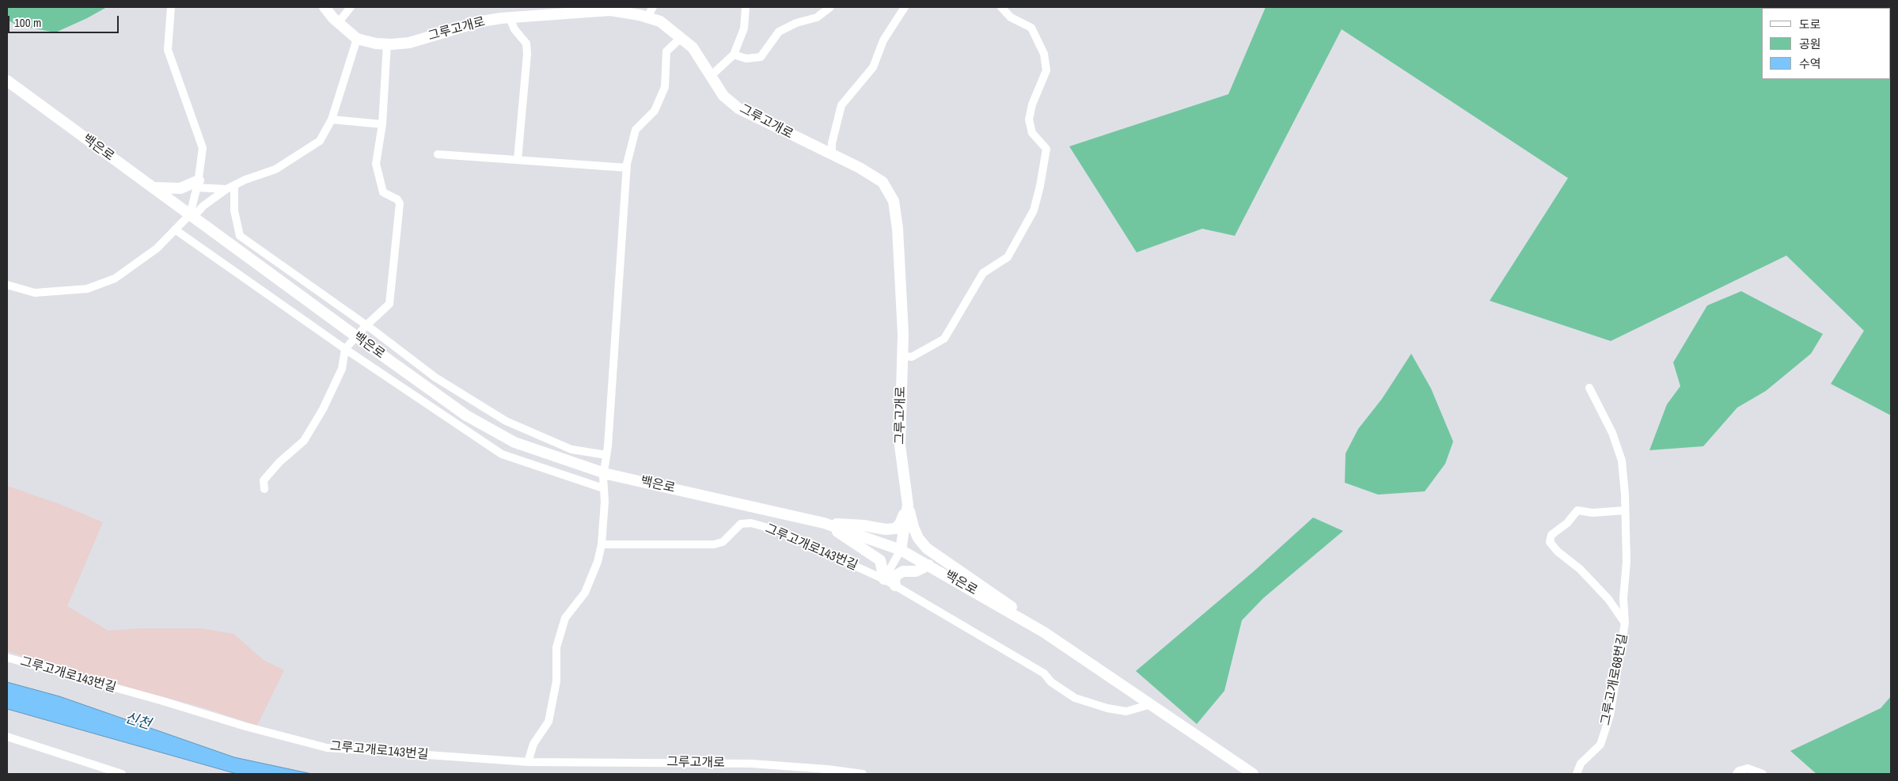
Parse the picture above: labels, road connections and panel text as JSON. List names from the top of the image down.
{
  "streets": {
    "main road": ["그루고개로", "백은로"],
    "street": ["그루고개로143번길", "그루고개로68번길"]
  },
  "crossings": [
    ["그루고개로", "백은로"],
    ["그루고개로", "그루고개로143번길"]
  ],
  "water": ["신천"],
  "legend": ["도로", "공원", "수역"],
  "scale_bar": "100 m"
}
